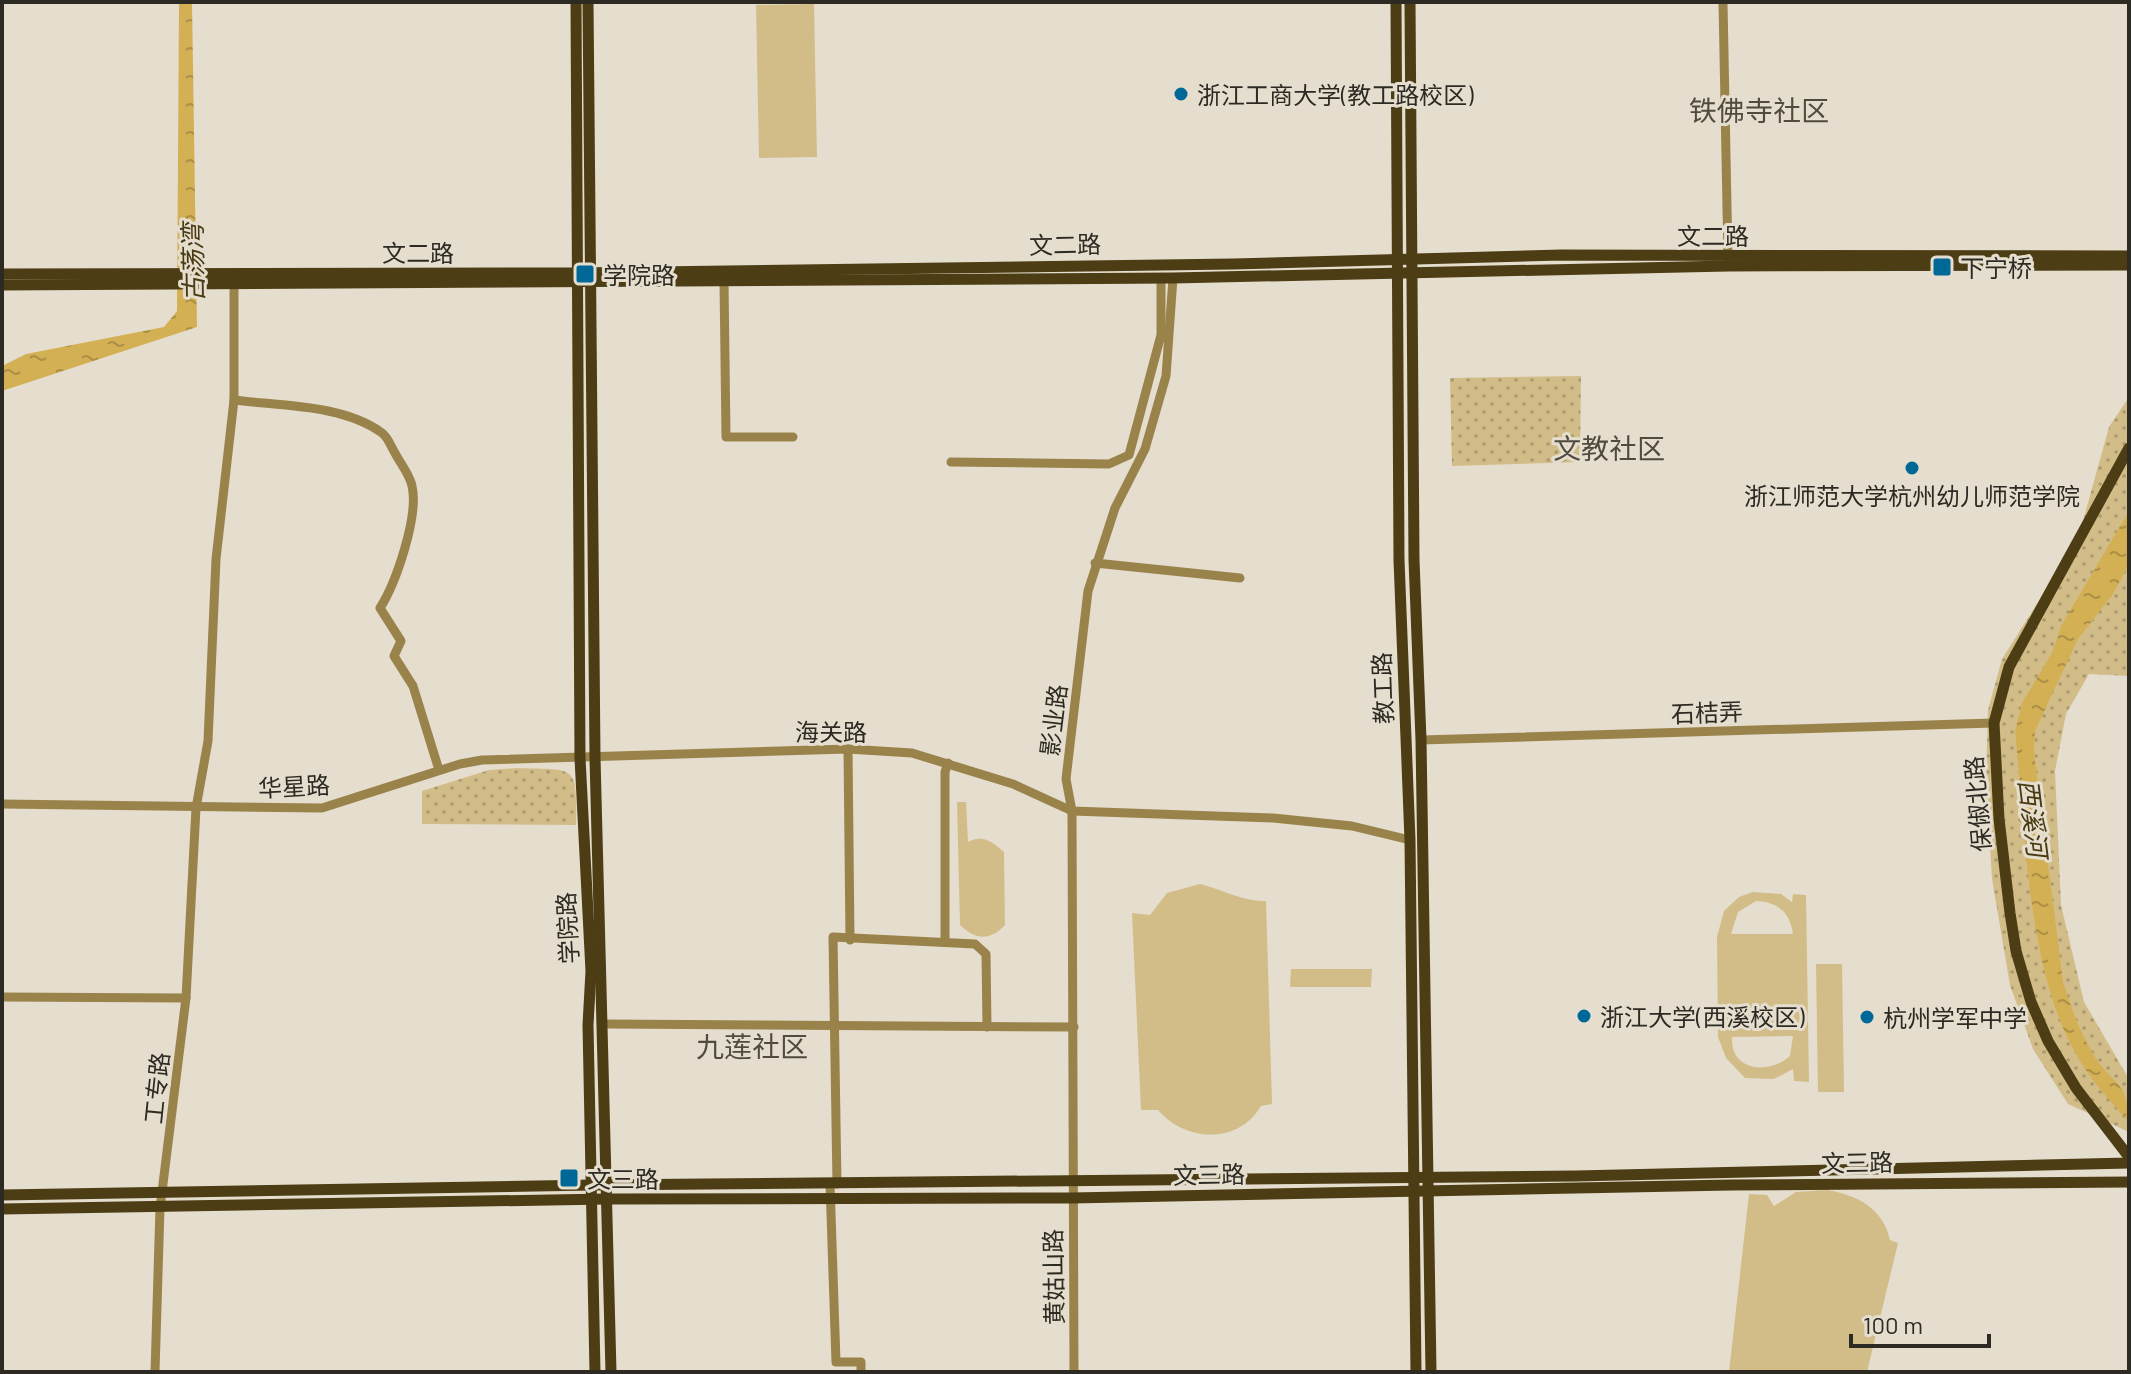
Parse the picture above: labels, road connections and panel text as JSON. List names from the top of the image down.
{
  "streets": {
    "main road": [
      "文二路",
      "教工路",
      "保俶北路",
      "学院路",
      "文三路"
    ],
    "street": [
      "石桔弄",
      "影业路",
      "海关路",
      "华星路",
      "工专路",
      "黄姑山路"
    ]
  },
  "crossings": [
    ["文二路", "教工路"],
    ["文二路", "影业路"],
    ["文二路", "学院路"],
    ["文二路", "工专路"],
    ["教工路", "石桔弄"],
    ["教工路", "文三路"],
    ["石桔弄", "保俶北路"],
    ["影业路", "海关路"],
    ["影业路", "文三路"],
    ["影业路", "黄姑山路"],
    ["海关路", "华星路"],
    ["海关路", "学院路"],
    ["华星路", "学院路"],
    ["华星路", "工专路"],
    ["学院路", "文三路"],
    ["工专路", "文三路"],
    ["文三路", "黄姑山路"]
  ],
  "districts": ["铁佛寺社区", "文教社区", "九莲社区"],
  "water": ["古荡湾", "西溪河"],
  "places": {
    "other": [
      "浙江工商大学(教工路校区)",
      "浙江师范大学杭州幼儿师范学院",
      "浙江大学(西溪校区)",
      "杭州学军中学"
    ],
    "transit": ["下宁桥", "学院路", "文三路"]
  },
  "scale_bar": "100 m"
}
